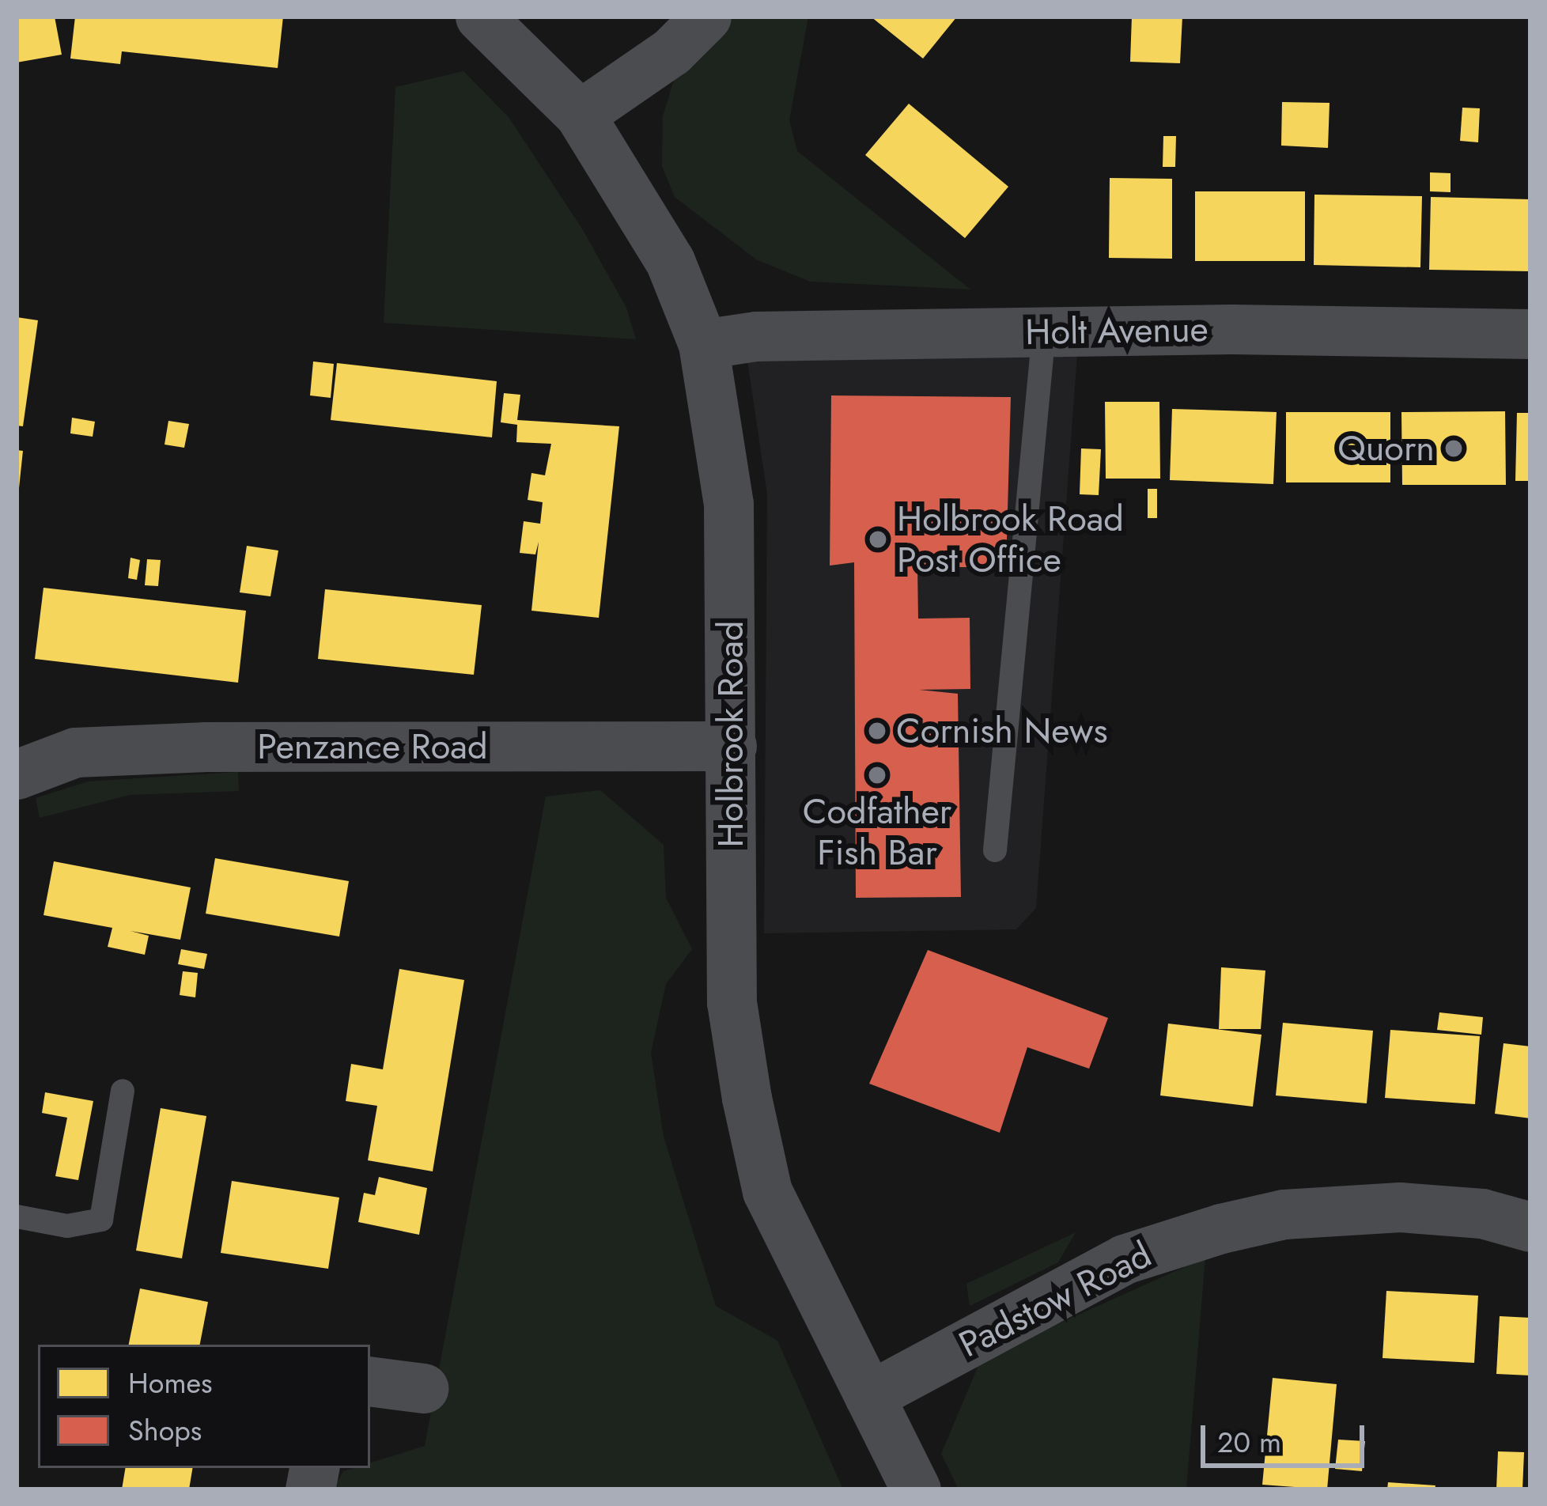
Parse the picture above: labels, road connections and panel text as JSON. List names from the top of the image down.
{
  "streets": {
    "street": [
      "Holt Avenue",
      "Holbrook Road",
      "Penzance Road",
      "Padstow Road"
    ]
  },
  "crossings": [
    ["Holt Avenue", "Holbrook Road"],
    ["Holbrook Road", "Penzance Road"],
    ["Holbrook Road", "Padstow Road"]
  ],
  "places": [
    "Quorn",
    "Holbrook Road Post Office",
    "Cornish News",
    "Codfather Fish Bar"
  ],
  "legend": ["Homes", "Shops"],
  "scale_bar": "20 m"
}
